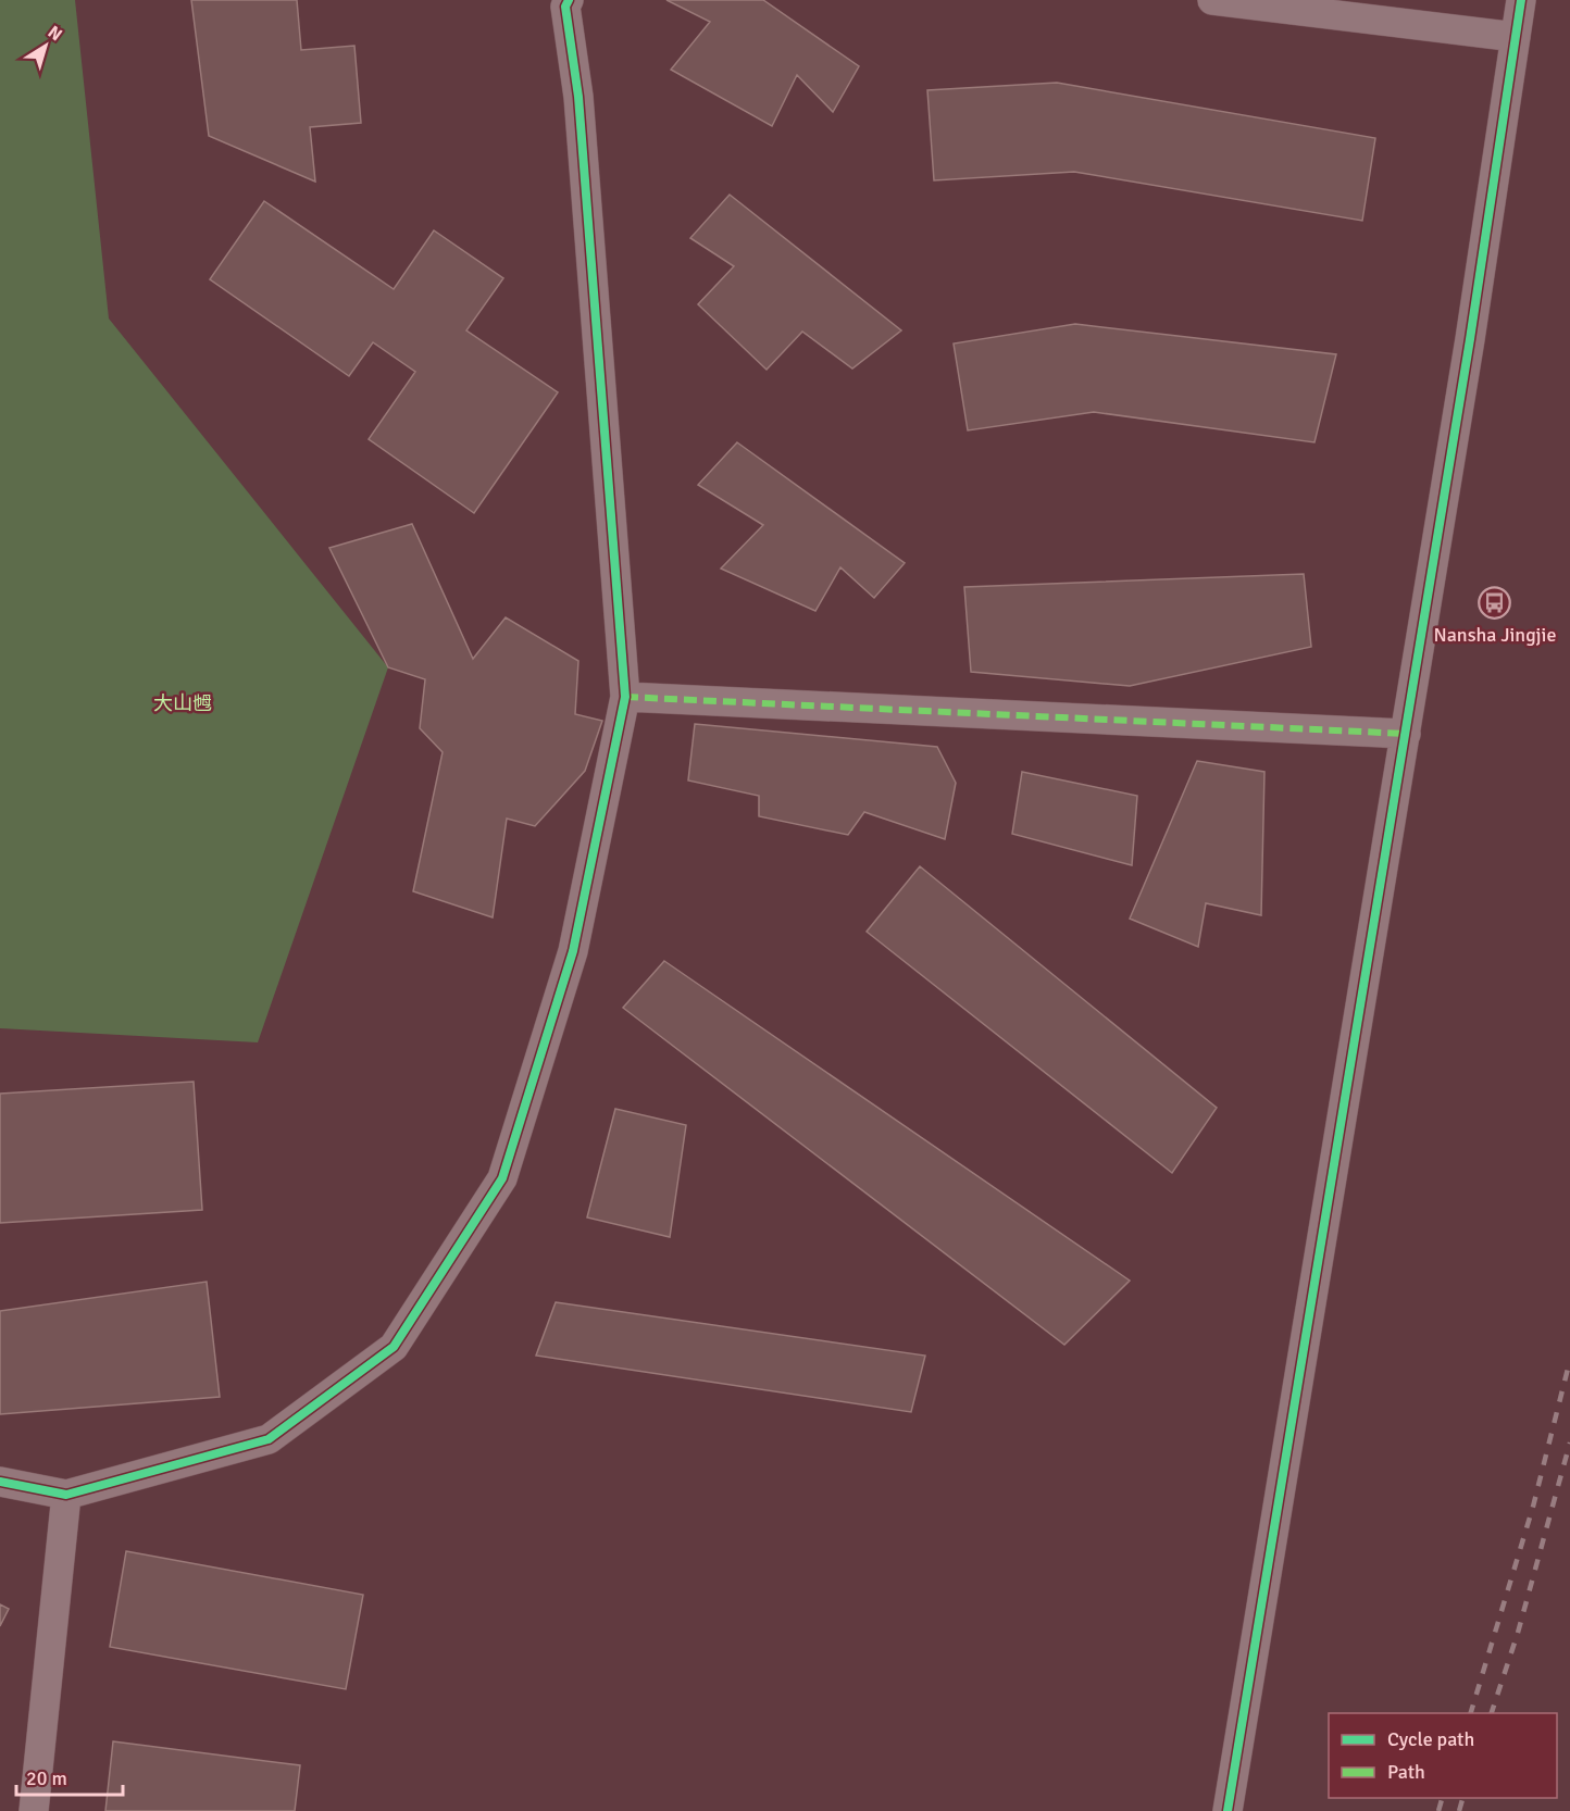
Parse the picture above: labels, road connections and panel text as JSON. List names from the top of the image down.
{
  "parks": ["大山乸"],
  "places": {
    "bus stop": ["Nansha Jingjie"]
  },
  "legend": ["Cycle path", "Path"],
  "scale_bar": "20 m",
  "north": "top right"
}
